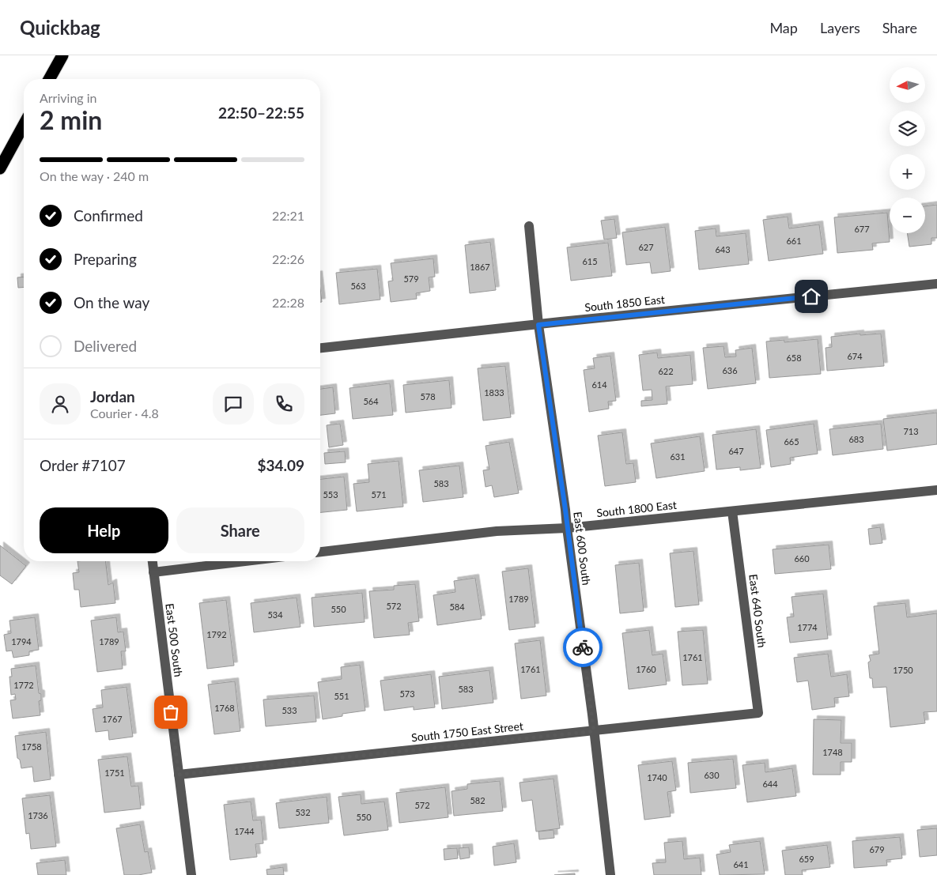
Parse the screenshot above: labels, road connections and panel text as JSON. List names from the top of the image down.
{
  "streets": {
    "street": [
      "South 1850 East",
      "South 1800 East",
      "East 600 South",
      "East 640 South",
      "East 500 South",
      "South 1750 East Street"
    ]
  },
  "crossings": [
    ["South 1850 East", "East 600 South"],
    ["South 1800 East", "East 600 South"],
    ["South 1800 East", "East 640 South"],
    ["East 600 South", "South 1750 East Street"],
    ["East 640 South", "South 1750 East Street"],
    ["East 500 South", "South 1750 East Street"]
  ],
  "house_numbers": [
    "677",
    "661",
    "627",
    "643",
    "615",
    "1867",
    "579",
    "563",
    "674",
    "658",
    "636",
    "622",
    "614",
    "1833",
    "578",
    "564",
    "713",
    "683",
    "665",
    "647",
    "631",
    "583",
    "553",
    "571",
    "660",
    "1789",
    "572",
    "584",
    "550",
    "534",
    "1774",
    "1792",
    "1794",
    "1789",
    "1761",
    "1761",
    "1760",
    "1750",
    "1772",
    "583",
    "573",
    "551",
    "1768",
    "533",
    "1767",
    "1758",
    "1748",
    "1751",
    "630",
    "1740",
    "644",
    "582",
    "572",
    "532",
    "1736",
    "550",
    "1744",
    "679",
    "659",
    "641"
  ],
  "north": "left",
  "page": {
    "header": "Quickbag",
    "nav": ["Map", "Layers", "Share"],
    "map_buttons": ["+", "−"],
    "heading": ["2 min", "Arriving in", "22:50–22:55"],
    "panel": [
      "Jordan",
      "Courier · 4.8",
      "Order #7107",
      "$34.09"
    ],
    "bar": "On the way · 240 m",
    "list": [
      ["Confirmed", "22:21"],
      ["Preparing", "22:26"],
      ["On the way", "22:28"],
      "Delivered"
    ],
    "buttons": ["Help", "Share"]
  }
}
